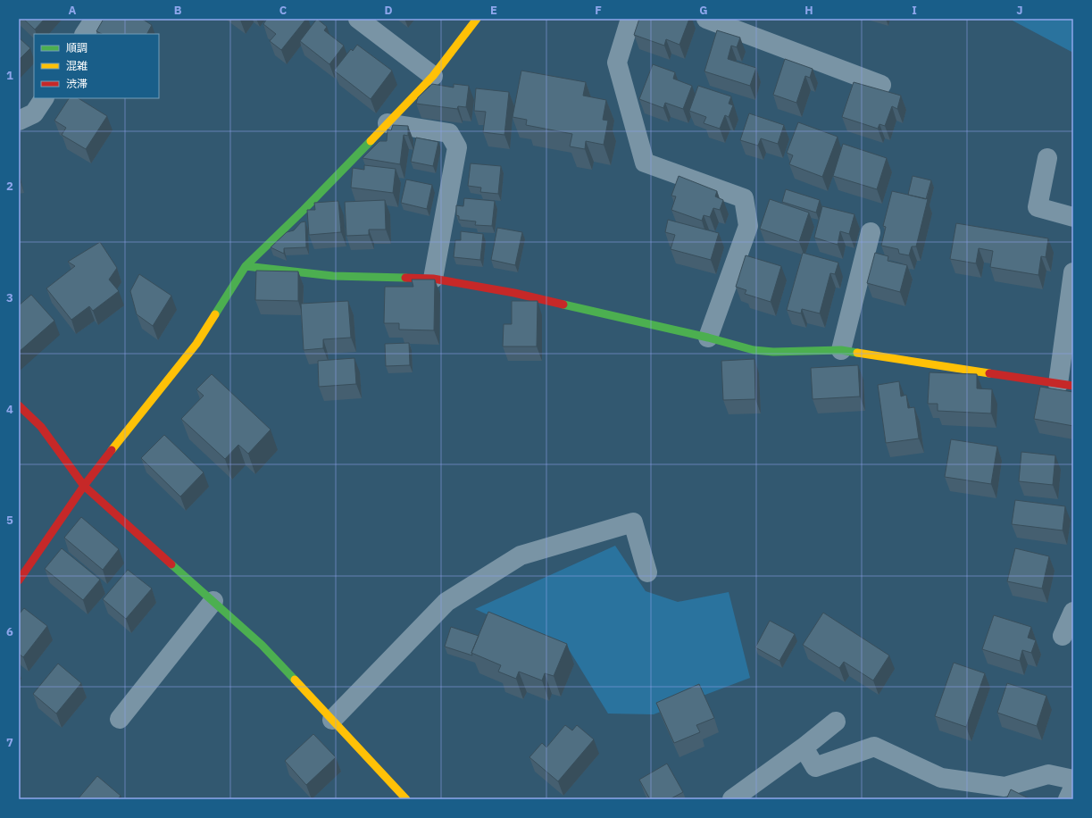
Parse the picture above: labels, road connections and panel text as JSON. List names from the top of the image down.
{
  "legend": ["順調", "混雑", "渋滞"],
  "grid": {
    "columns": [
      "A",
      "B",
      "C",
      "D",
      "E",
      "F",
      "G",
      "H",
      "I",
      "J"
    ],
    "rows": [
      "1",
      "2",
      "3",
      "4",
      "5",
      "6",
      "7"
    ]
  }
}
